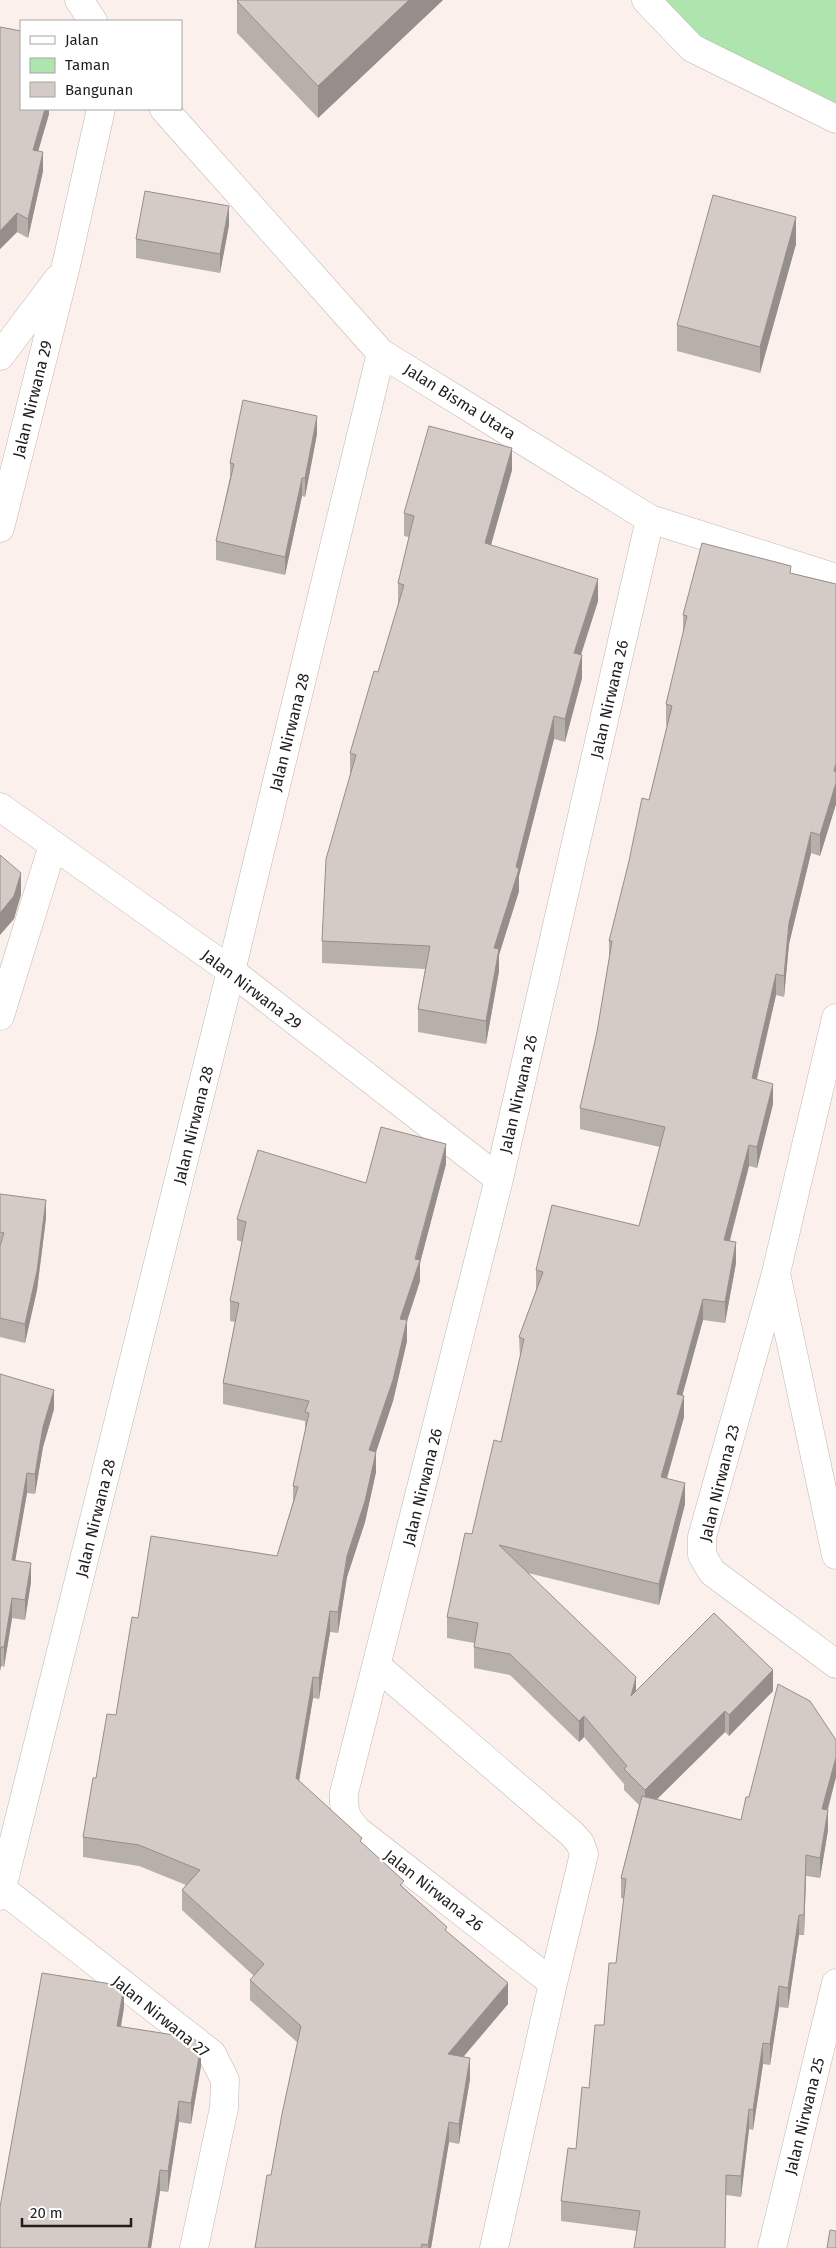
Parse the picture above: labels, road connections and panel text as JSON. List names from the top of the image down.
{
  "streets": {
    "street": [
      "Jalan Nirwana 29",
      "Jalan Bisma Utara",
      "Jalan Nirwana 26",
      "Jalan Nirwana 28",
      "Jalan Nirwana 23",
      "Jalan Nirwana 27",
      "Jalan Nirwana 25"
    ]
  },
  "crossings": [
    ["Jalan Nirwana 29", "Jalan Nirwana 26"],
    ["Jalan Nirwana 29", "Jalan Nirwana 28"],
    ["Jalan Bisma Utara", "Jalan Nirwana 26"],
    ["Jalan Bisma Utara", "Jalan Nirwana 28"],
    ["Jalan Nirwana 28", "Jalan Nirwana 27"]
  ],
  "legend": ["Jalan", "Taman", "Bangunan"],
  "scale_bar": "20 m"
}
